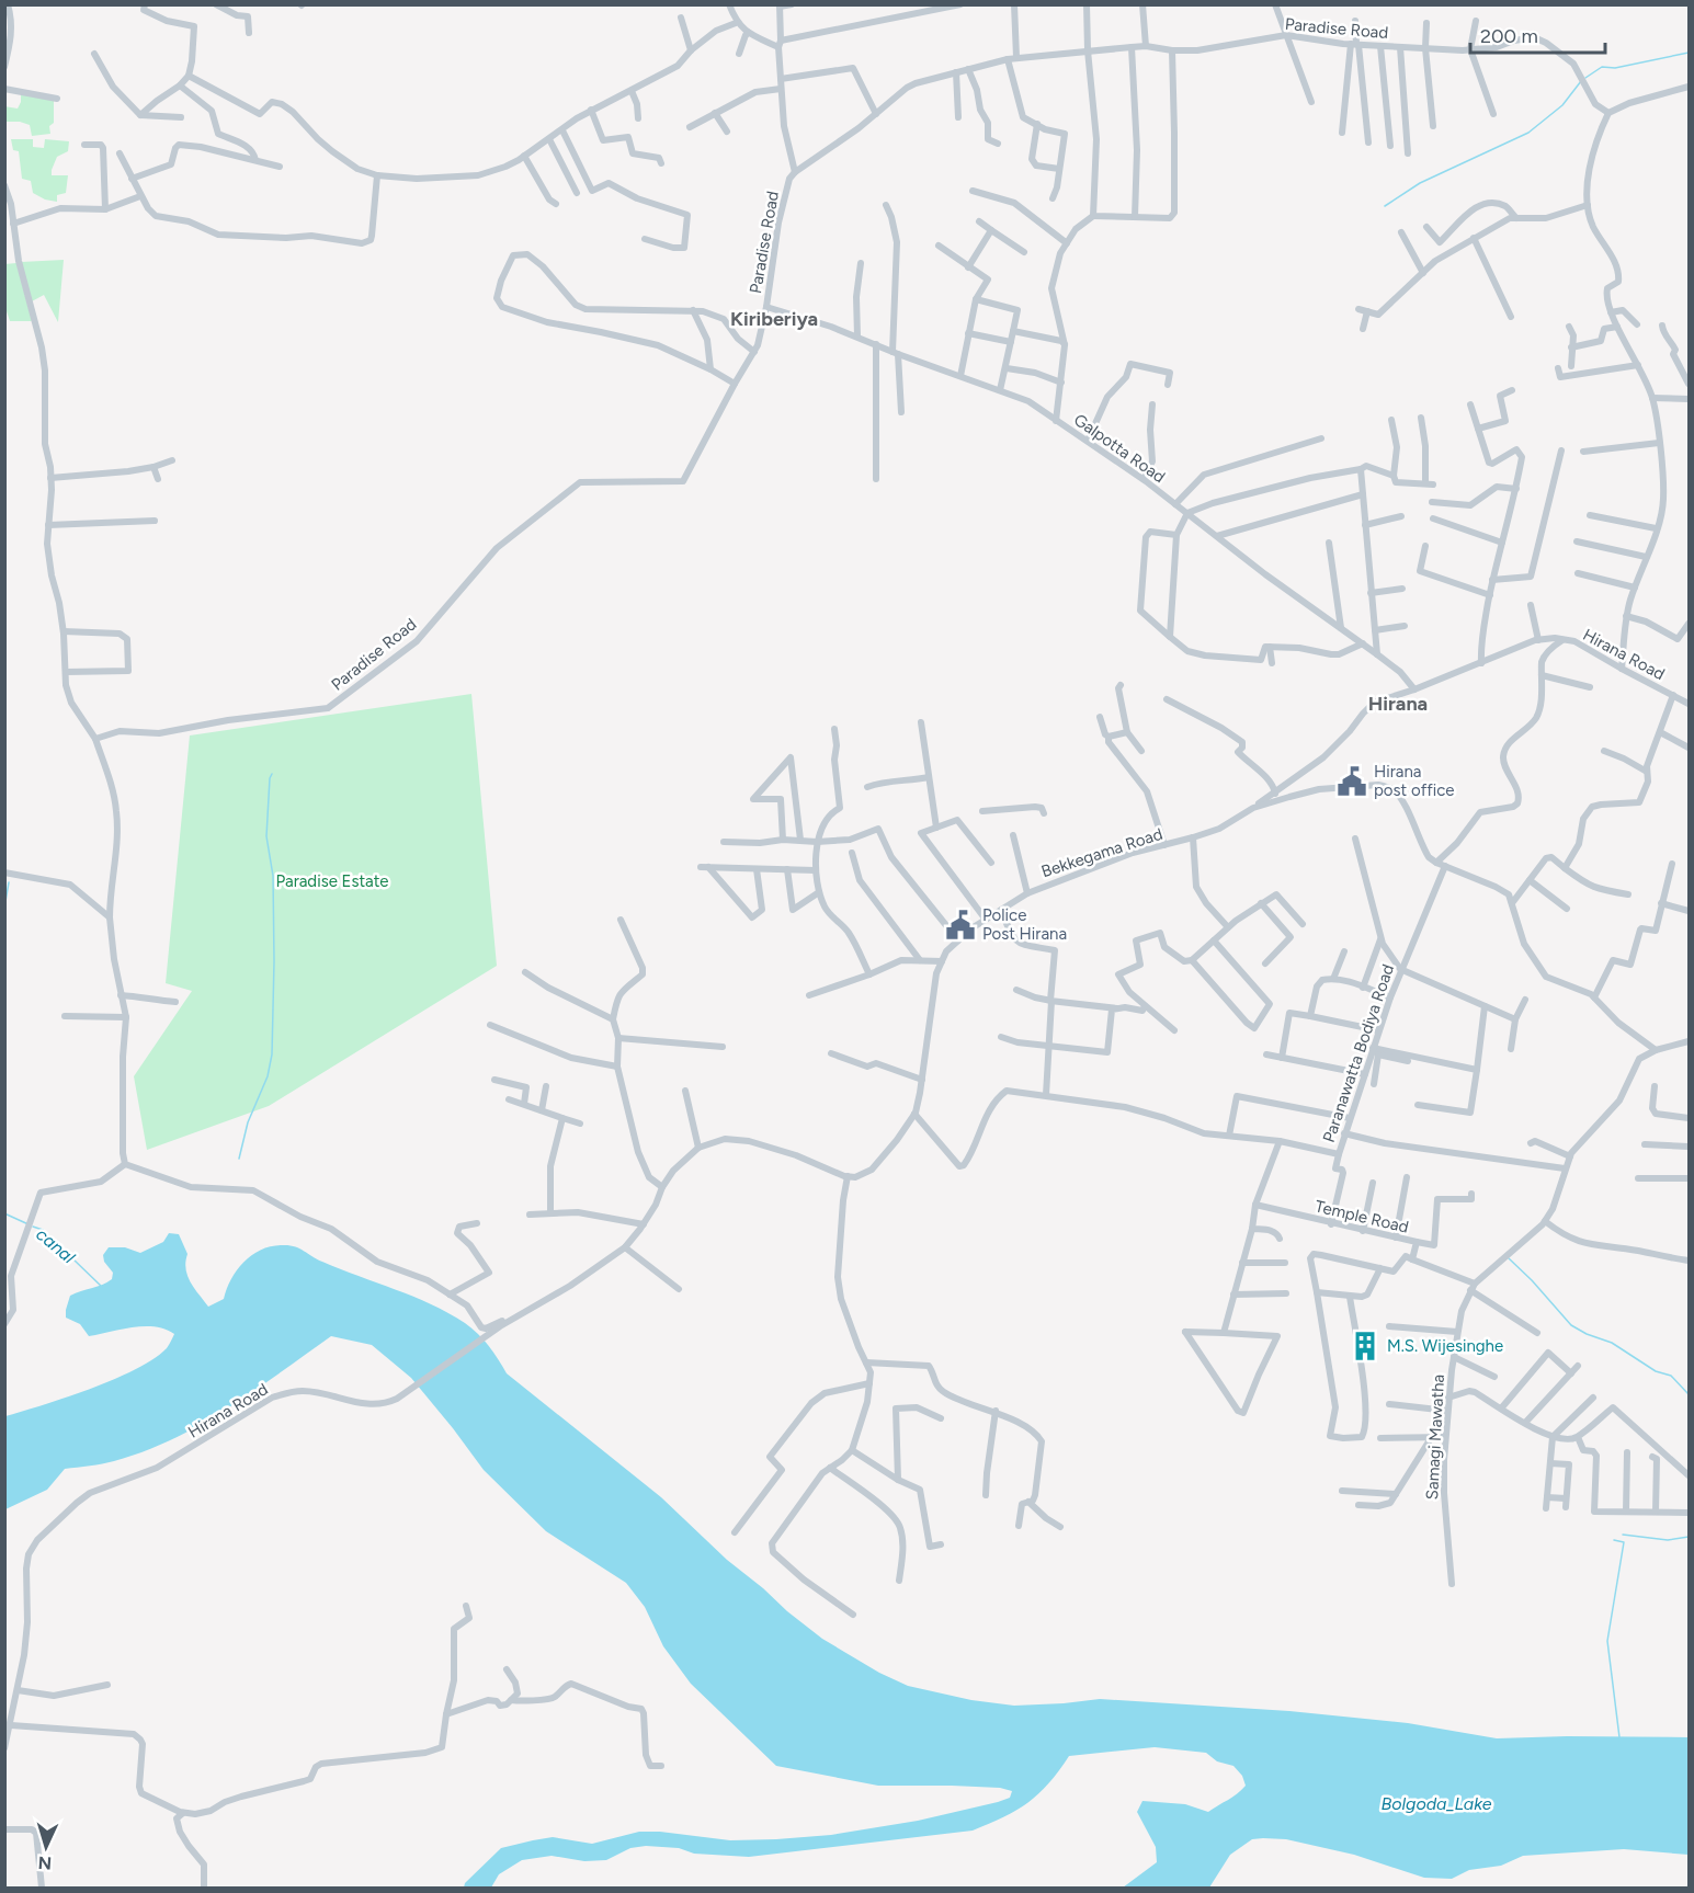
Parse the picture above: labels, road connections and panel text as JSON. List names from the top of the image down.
{
  "streets": {
    "street": [
      "Paradise Road",
      "Galpotta Road",
      "Hirana Road",
      "Bekkegama Road",
      "Paranawatta Bodiya Road",
      "Temple Road",
      "Samagi Mawatha"
    ]
  },
  "crossings": [
    ["Paradise Road", "Galpotta Road"],
    ["Hirana Road", "Bekkegama Road"],
    ["Bekkegama Road", "Paranawatta Bodiya Road"],
    ["Temple Road", "Samagi Mawatha"]
  ],
  "districts": ["Kiriberiya", "Hirana"],
  "water": ["canal", "Bolgoda_Lake"],
  "parks": ["Paradise Estate"],
  "places": {
    "public building": ["Hirana post office", "Police Post Hirana"],
    "building": ["M.S. Wijesinghe"]
  },
  "scale_bar": "200 m",
  "north": "bottom"
}
